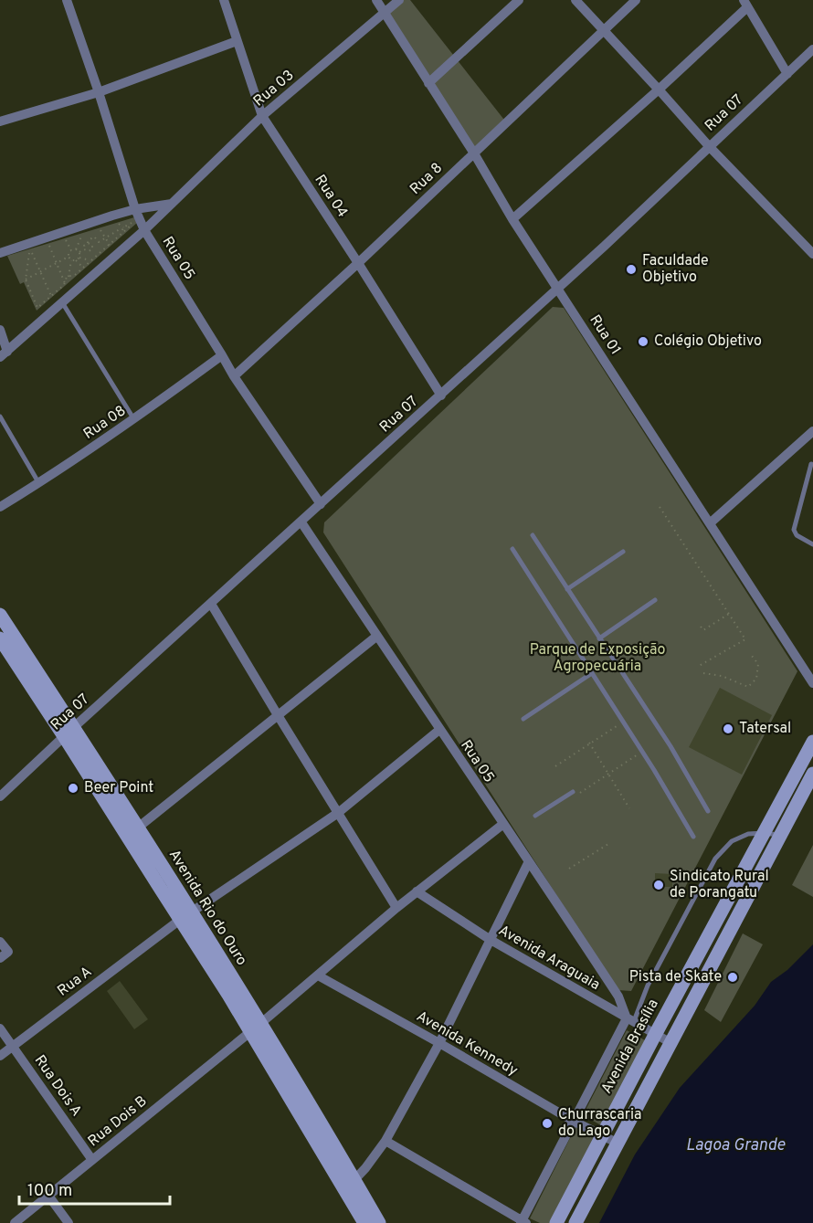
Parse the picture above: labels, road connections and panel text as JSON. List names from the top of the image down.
{
  "streets": {
    "main road": ["Avenida Rio do Ouro", "Avenida Brasília"],
    "street": [
      "Rua 03",
      "Rua 07",
      "Rua 8",
      "Rua 04",
      "Rua 05",
      "Rua 01",
      "Rua 08",
      "Avenida Araguaia",
      "Rua A",
      "Avenida Kennedy",
      "Rua Dois A",
      "Rua Dois B"
    ]
  },
  "crossings": [
    ["Rua 03", "Rua 04"],
    ["Rua 03", "Rua 05"],
    ["Rua 03", "Rua 01"],
    ["Rua 07", "Rua 04"],
    ["Rua 07", "Rua 05"],
    ["Rua 07", "Rua 01"],
    ["Rua 07", "Avenida Rio do Ouro"],
    ["Rua 8", "Rua 04"],
    ["Rua 8", "Rua 05"],
    ["Rua 8", "Rua 01"],
    ["Rua 05", "Rua 08"],
    ["Rua 05", "Avenida Araguaia"],
    ["Rua 05", "Rua A"],
    ["Rua 05", "Rua Dois B"],
    ["Avenida Rio do Ouro", "Rua A"],
    ["Avenida Rio do Ouro", "Rua Dois B"],
    ["Avenida Araguaia", "Avenida Brasília"],
    ["Avenida Araguaia", "Rua Dois B"],
    ["Rua A", "Rua Dois A"],
    ["Avenida Kennedy", "Avenida Brasília"],
    ["Avenida Kennedy", "Rua Dois B"],
    ["Rua Dois A", "Rua Dois B"]
  ],
  "water": ["Lagoa Grande"],
  "parks": ["Parque de Exposição Agropecuária"],
  "places": [
    "Faculdade Objetivo",
    "Colégio Objetivo",
    "Tatersal",
    "Beer Point",
    "Sindicato Rural de Porangatu",
    "Pista de Skate",
    "Churrascaria do Lago"
  ],
  "scale_bar": "100 m"
}
